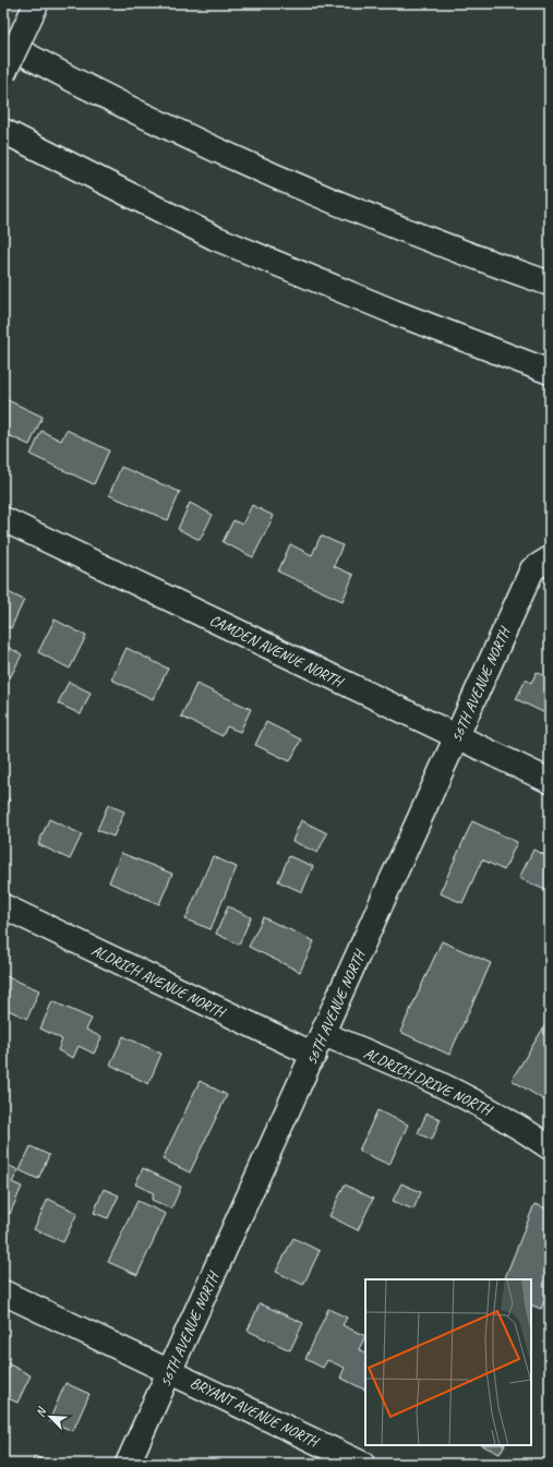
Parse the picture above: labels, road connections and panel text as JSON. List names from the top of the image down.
{
  "streets": {
    "main road": [
      "CAMDEN AVENUE NORTH",
      "56TH AVENUE NORTH",
      "ALDRICH AVENUE NORTH",
      "ALDRICH DRIVE NORTH",
      "BRYANT AVENUE NORTH"
    ]
  },
  "crossings": [
    ["CAMDEN AVENUE NORTH", "56TH AVENUE NORTH"],
    ["56TH AVENUE NORTH", "ALDRICH AVENUE NORTH"],
    ["56TH AVENUE NORTH", "ALDRICH DRIVE NORTH"],
    ["56TH AVENUE NORTH", "BRYANT AVENUE NORTH"],
    ["ALDRICH AVENUE NORTH", "ALDRICH DRIVE NORTH"]
  ],
  "north": "top left"
}
